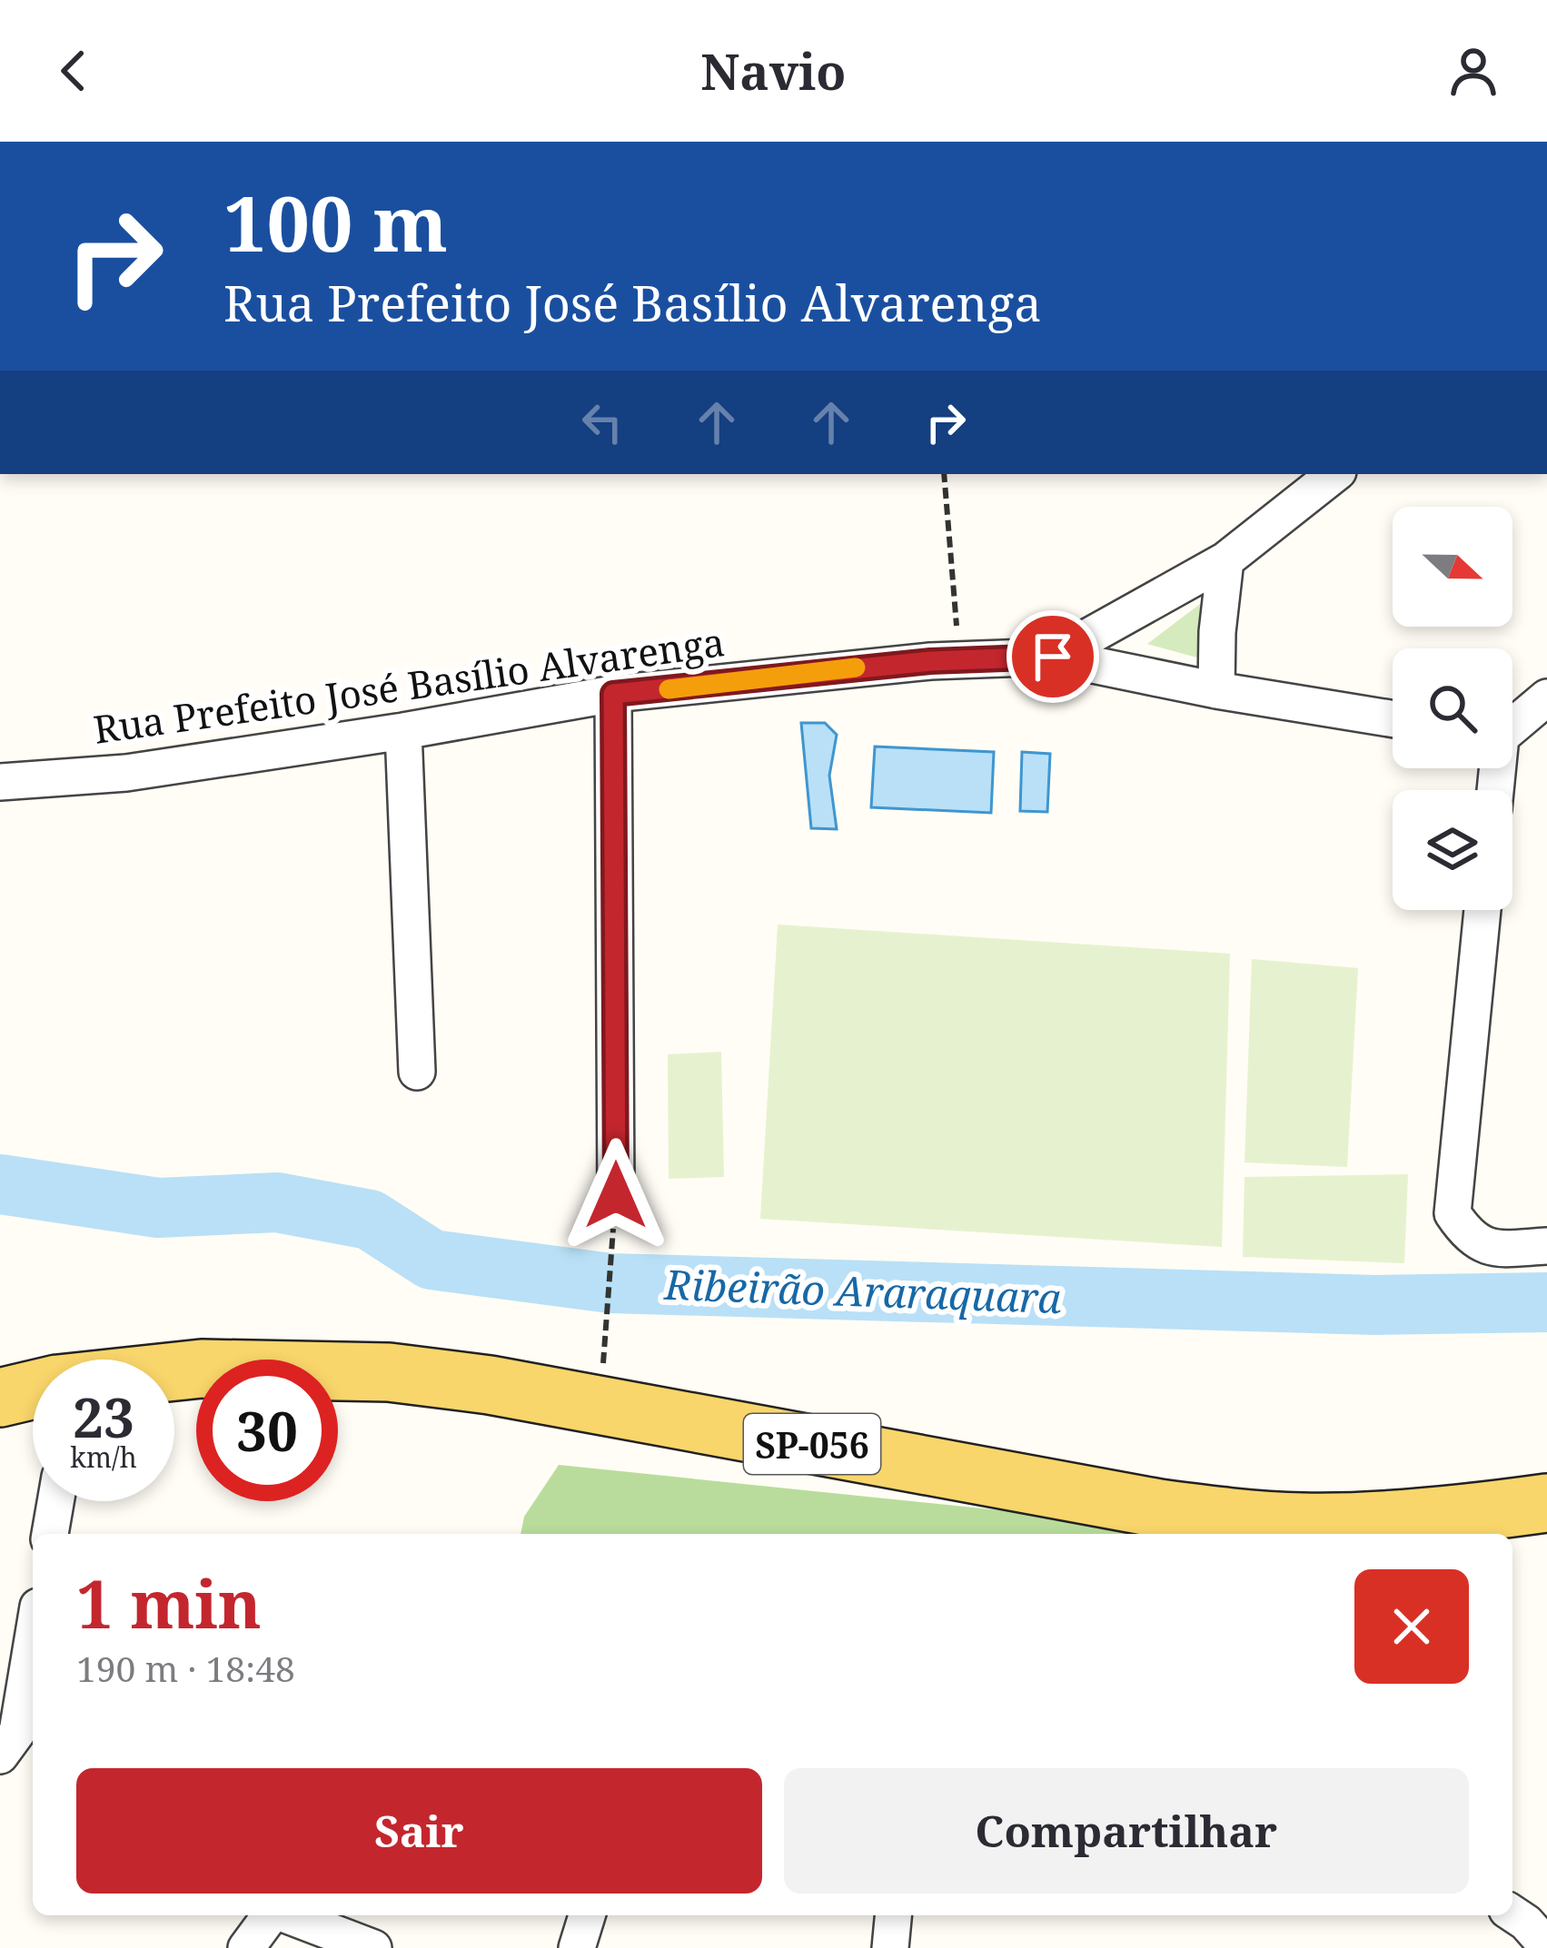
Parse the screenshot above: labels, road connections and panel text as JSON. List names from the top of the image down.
{
  "streets": {
    "main road": ["SP-056"],
    "street": ["Rua Prefeito José Basílio Alvarenga"]
  },
  "water": ["Ribeirão Araraquara"],
  "north": "right",
  "page": {
    "header": "Navio",
    "turn": ["100 m", "Rua Prefeito José Basílio Alvarenga"],
    "speed": "23 km/h",
    "limit": "30",
    "heading": ["1 min", "190 m · 18:48"],
    "buttons": ["Sair", "Compartilhar"]
  }
}
